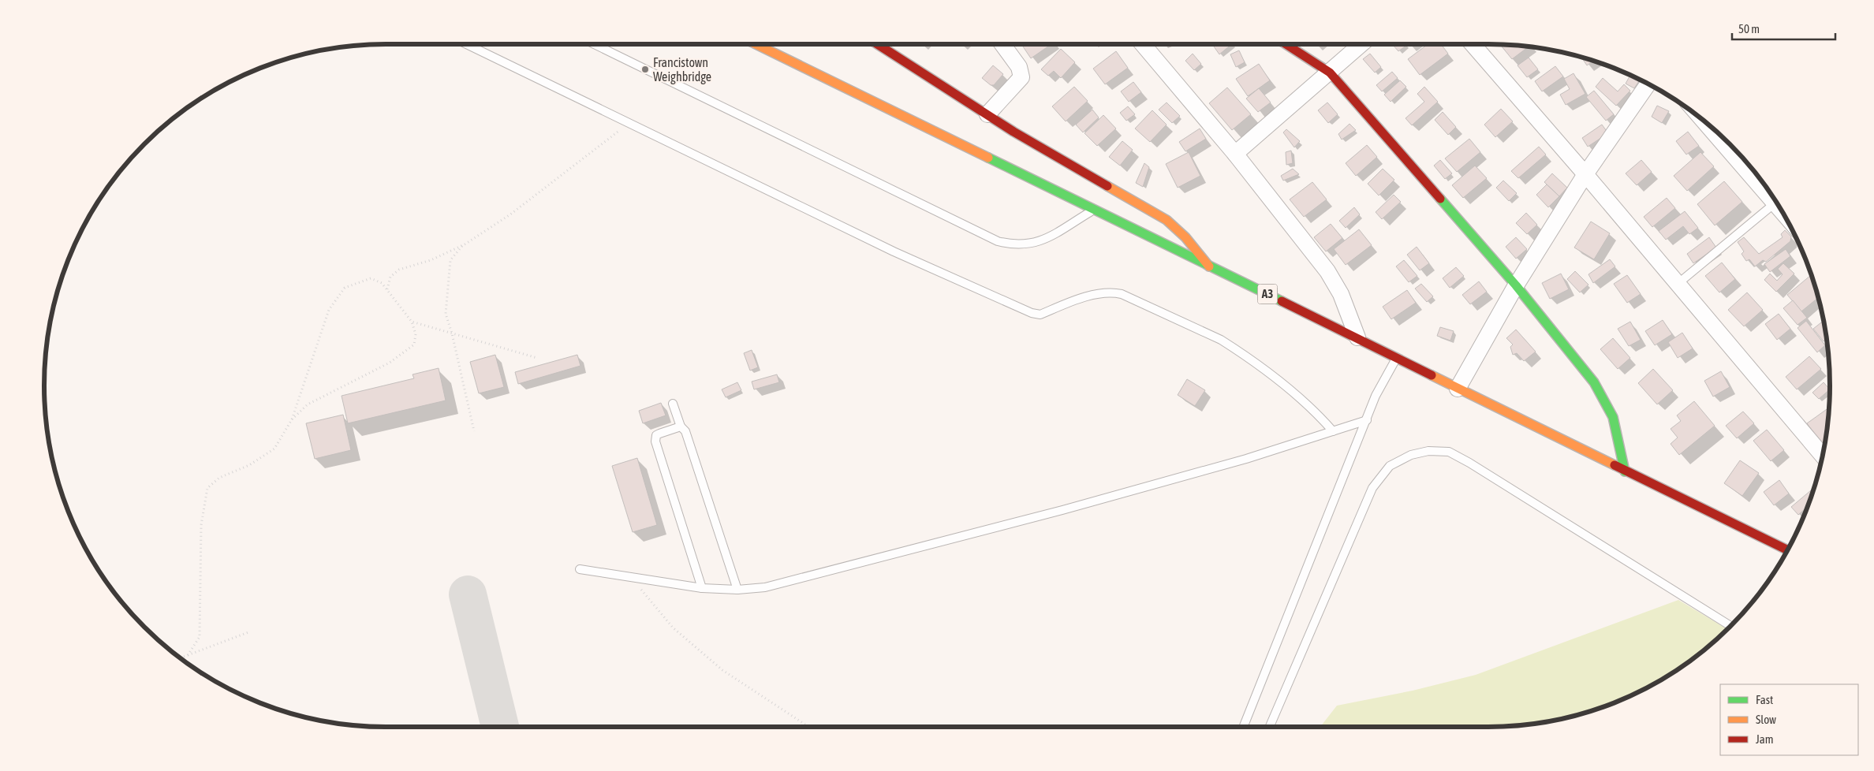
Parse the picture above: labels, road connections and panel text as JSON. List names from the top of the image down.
{
  "streets": {
    "main road": ["A3"]
  },
  "places": ["Francistown Weighbridge"],
  "legend": ["Fast", "Slow", "Jam"],
  "scale_bar": "50 m"
}
